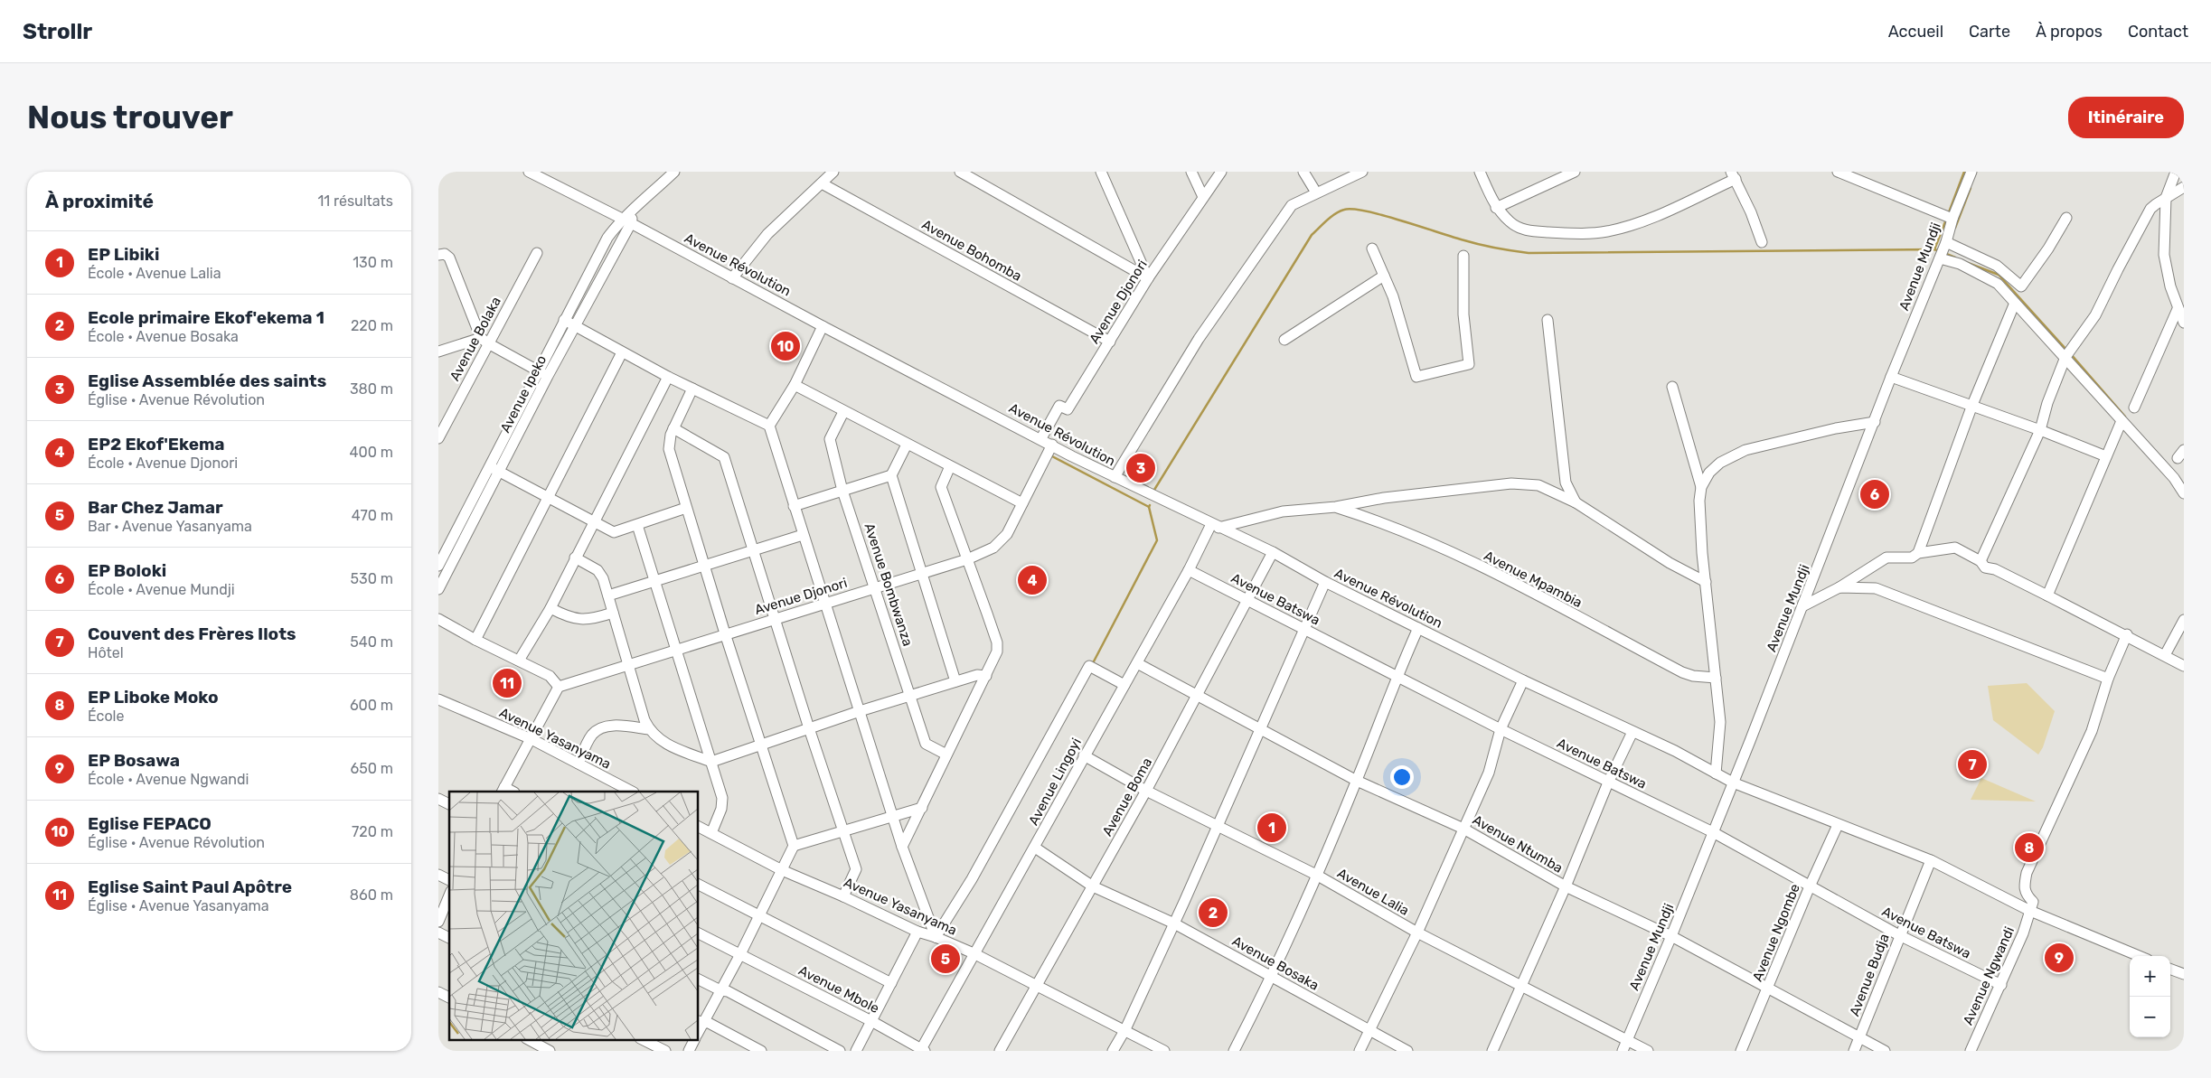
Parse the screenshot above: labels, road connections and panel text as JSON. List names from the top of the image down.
{
  "streets": {
    "street": [
      "Avenue Bohomba",
      "Avenue Révolution",
      "Avenue Mundji",
      "Avenue Djonori",
      "Avenue Bolaka",
      "Avenue Ipeko",
      "Avenue Mpambia",
      "Avenue Bombwanza",
      "Avenue Batswa",
      "Avenue Yasanyama",
      "Avenue Lingoyi",
      "Avenue Boma",
      "Avenue Ntumba",
      "Avenue Lalia",
      "Avenue Ngombe",
      "Avenue Bosaka",
      "Avenue Budja",
      "Avenue Ngwandi",
      "Avenue Mbole"
    ]
  },
  "crossings": [
    ["Avenue Bohomba", "Avenue Djonori"],
    ["Avenue Révolution", "Avenue Mundji"],
    ["Avenue Révolution", "Avenue Djonori"],
    ["Avenue Révolution", "Avenue Ipeko"],
    ["Avenue Révolution", "Avenue Lingoyi"],
    ["Avenue Révolution", "Avenue Boma"],
    ["Avenue Révolution", "Avenue Ngombe"],
    ["Avenue Révolution", "Avenue Budja"],
    ["Avenue Révolution", "Avenue Ngwandi"],
    ["Avenue Mundji", "Avenue Batswa"],
    ["Avenue Mundji", "Avenue Ntumba"],
    ["Avenue Mundji", "Avenue Lalia"],
    ["Avenue Djonori", "Avenue Bombwanza"],
    ["Avenue Batswa", "Avenue Lingoyi"],
    ["Avenue Batswa", "Avenue Boma"],
    ["Avenue Batswa", "Avenue Ngombe"],
    ["Avenue Batswa", "Avenue Budja"],
    ["Avenue Batswa", "Avenue Ngwandi"],
    ["Avenue Yasanyama", "Avenue Lingoyi"],
    ["Avenue Yasanyama", "Avenue Boma"],
    ["Avenue Lingoyi", "Avenue Ntumba"],
    ["Avenue Lingoyi", "Avenue Lalia"],
    ["Avenue Lingoyi", "Avenue Bosaka"],
    ["Avenue Lingoyi", "Avenue Mbole"],
    ["Avenue Boma", "Avenue Ntumba"],
    ["Avenue Boma", "Avenue Lalia"],
    ["Avenue Boma", "Avenue Bosaka"],
    ["Avenue Ntumba", "Avenue Ngombe"],
    ["Avenue Ntumba", "Avenue Budja"]
  ],
  "page": {
    "header": "Strollr",
    "nav": [
      "Accueil",
      "Carte",
      "À propos",
      "Contact"
    ],
    "buttons": "Itinéraire",
    "title": "Nous trouver",
    "heading": ["À proximité", "11 résultats"],
    "list": [
      {
        "mark": "1",
        "name": "EP Libiki",
        "note": "École · Avenue Lalia",
        "value": "130 m"
      },
      {
        "mark": "2",
        "name": "Ecole primaire Ekof'ekema 1",
        "note": "École · Avenue Bosaka",
        "value": "220 m"
      },
      {
        "mark": "3",
        "name": "Eglise Assemblée des saints",
        "note": "Église · Avenue Révolution",
        "value": "380 m"
      },
      {
        "mark": "4",
        "name": "EP2 Ekof'Ekema",
        "note": "École · Avenue Djonori",
        "value": "400 m"
      },
      {
        "mark": "5",
        "name": "Bar Chez Jamar",
        "note": "Bar · Avenue Yasanyama",
        "value": "470 m"
      },
      {
        "mark": "6",
        "name": "EP Boloki",
        "note": "École · Avenue Mundji",
        "value": "530 m"
      },
      {
        "mark": "7",
        "name": "Couvent des Frères Ilots",
        "note": "Hôtel",
        "value": "540 m"
      },
      {
        "mark": "8",
        "name": "EP Liboke Moko",
        "note": "École",
        "value": "600 m"
      },
      {
        "mark": "9",
        "name": "EP Bosawa",
        "note": "École · Avenue Ngwandi",
        "value": "650 m"
      },
      {
        "mark": "10",
        "name": "Eglise FEPACO",
        "note": "Église · Avenue Révolution",
        "value": "720 m"
      },
      {
        "mark": "11",
        "name": "Eglise Saint Paul Apôtre",
        "note": "Église · Avenue Yasanyama",
        "value": "860 m"
      }
    ],
    "pins": [
      "10",
      "3",
      "6",
      "4",
      "11",
      "7",
      "1",
      "8",
      "2",
      "9",
      "5"
    ],
    "map_buttons": ["+", "−"]
  }
}
